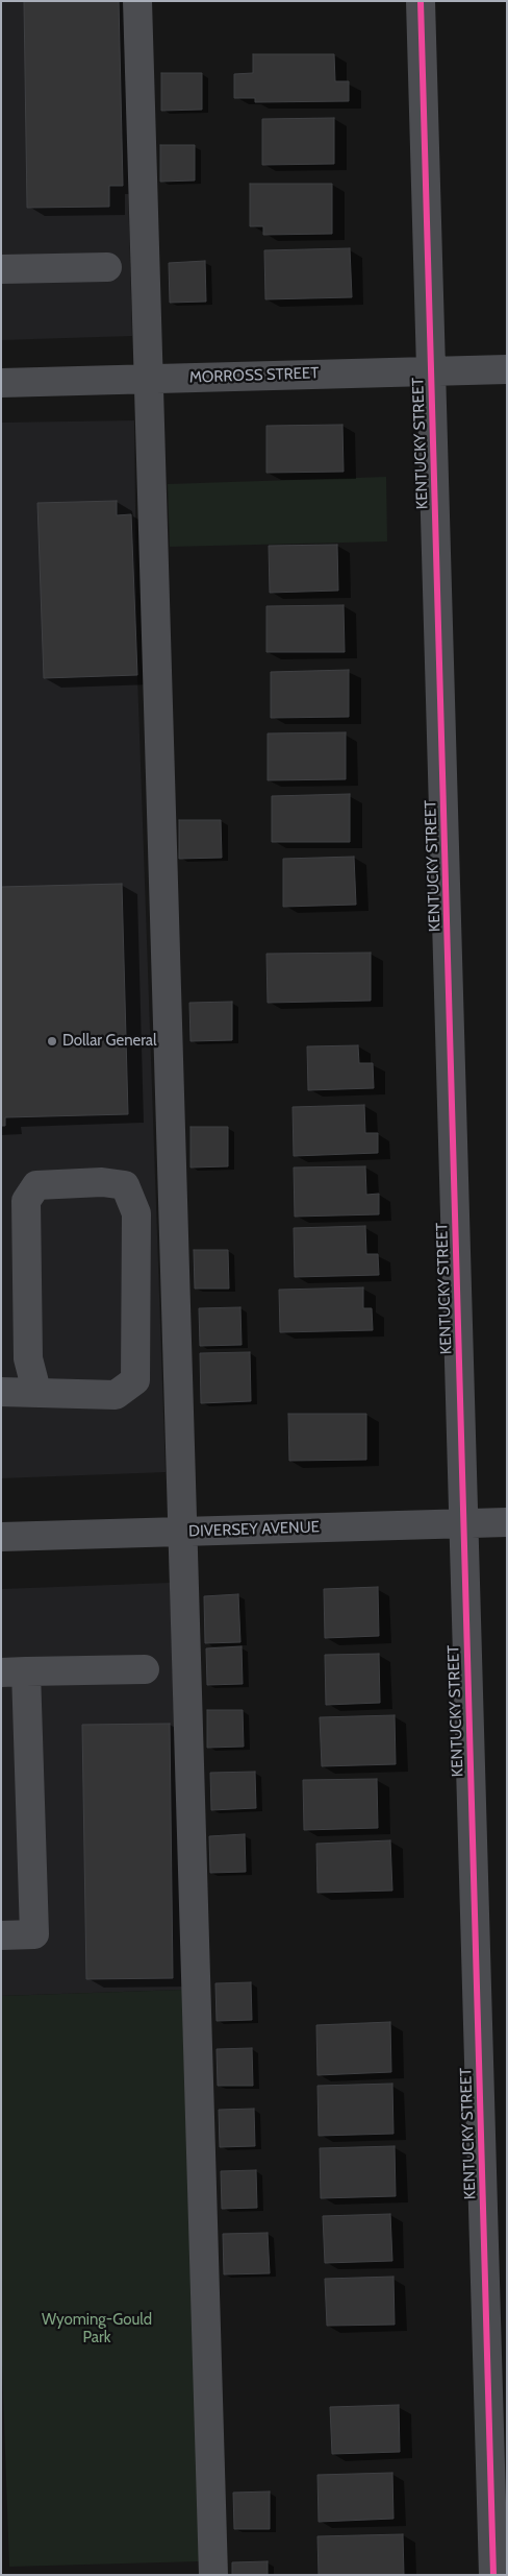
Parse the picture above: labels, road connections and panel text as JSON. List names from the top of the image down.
{
  "streets": {
    "street": ["MORROSS STREET", "KENTUCKY STREET", "DIVERSEY AVENUE"]
  },
  "crossings": [
    ["MORROSS STREET", "KENTUCKY STREET"],
    ["KENTUCKY STREET", "DIVERSEY AVENUE"]
  ],
  "parks": ["Wyoming-Gould Park"],
  "places": ["Dollar General"]
}
